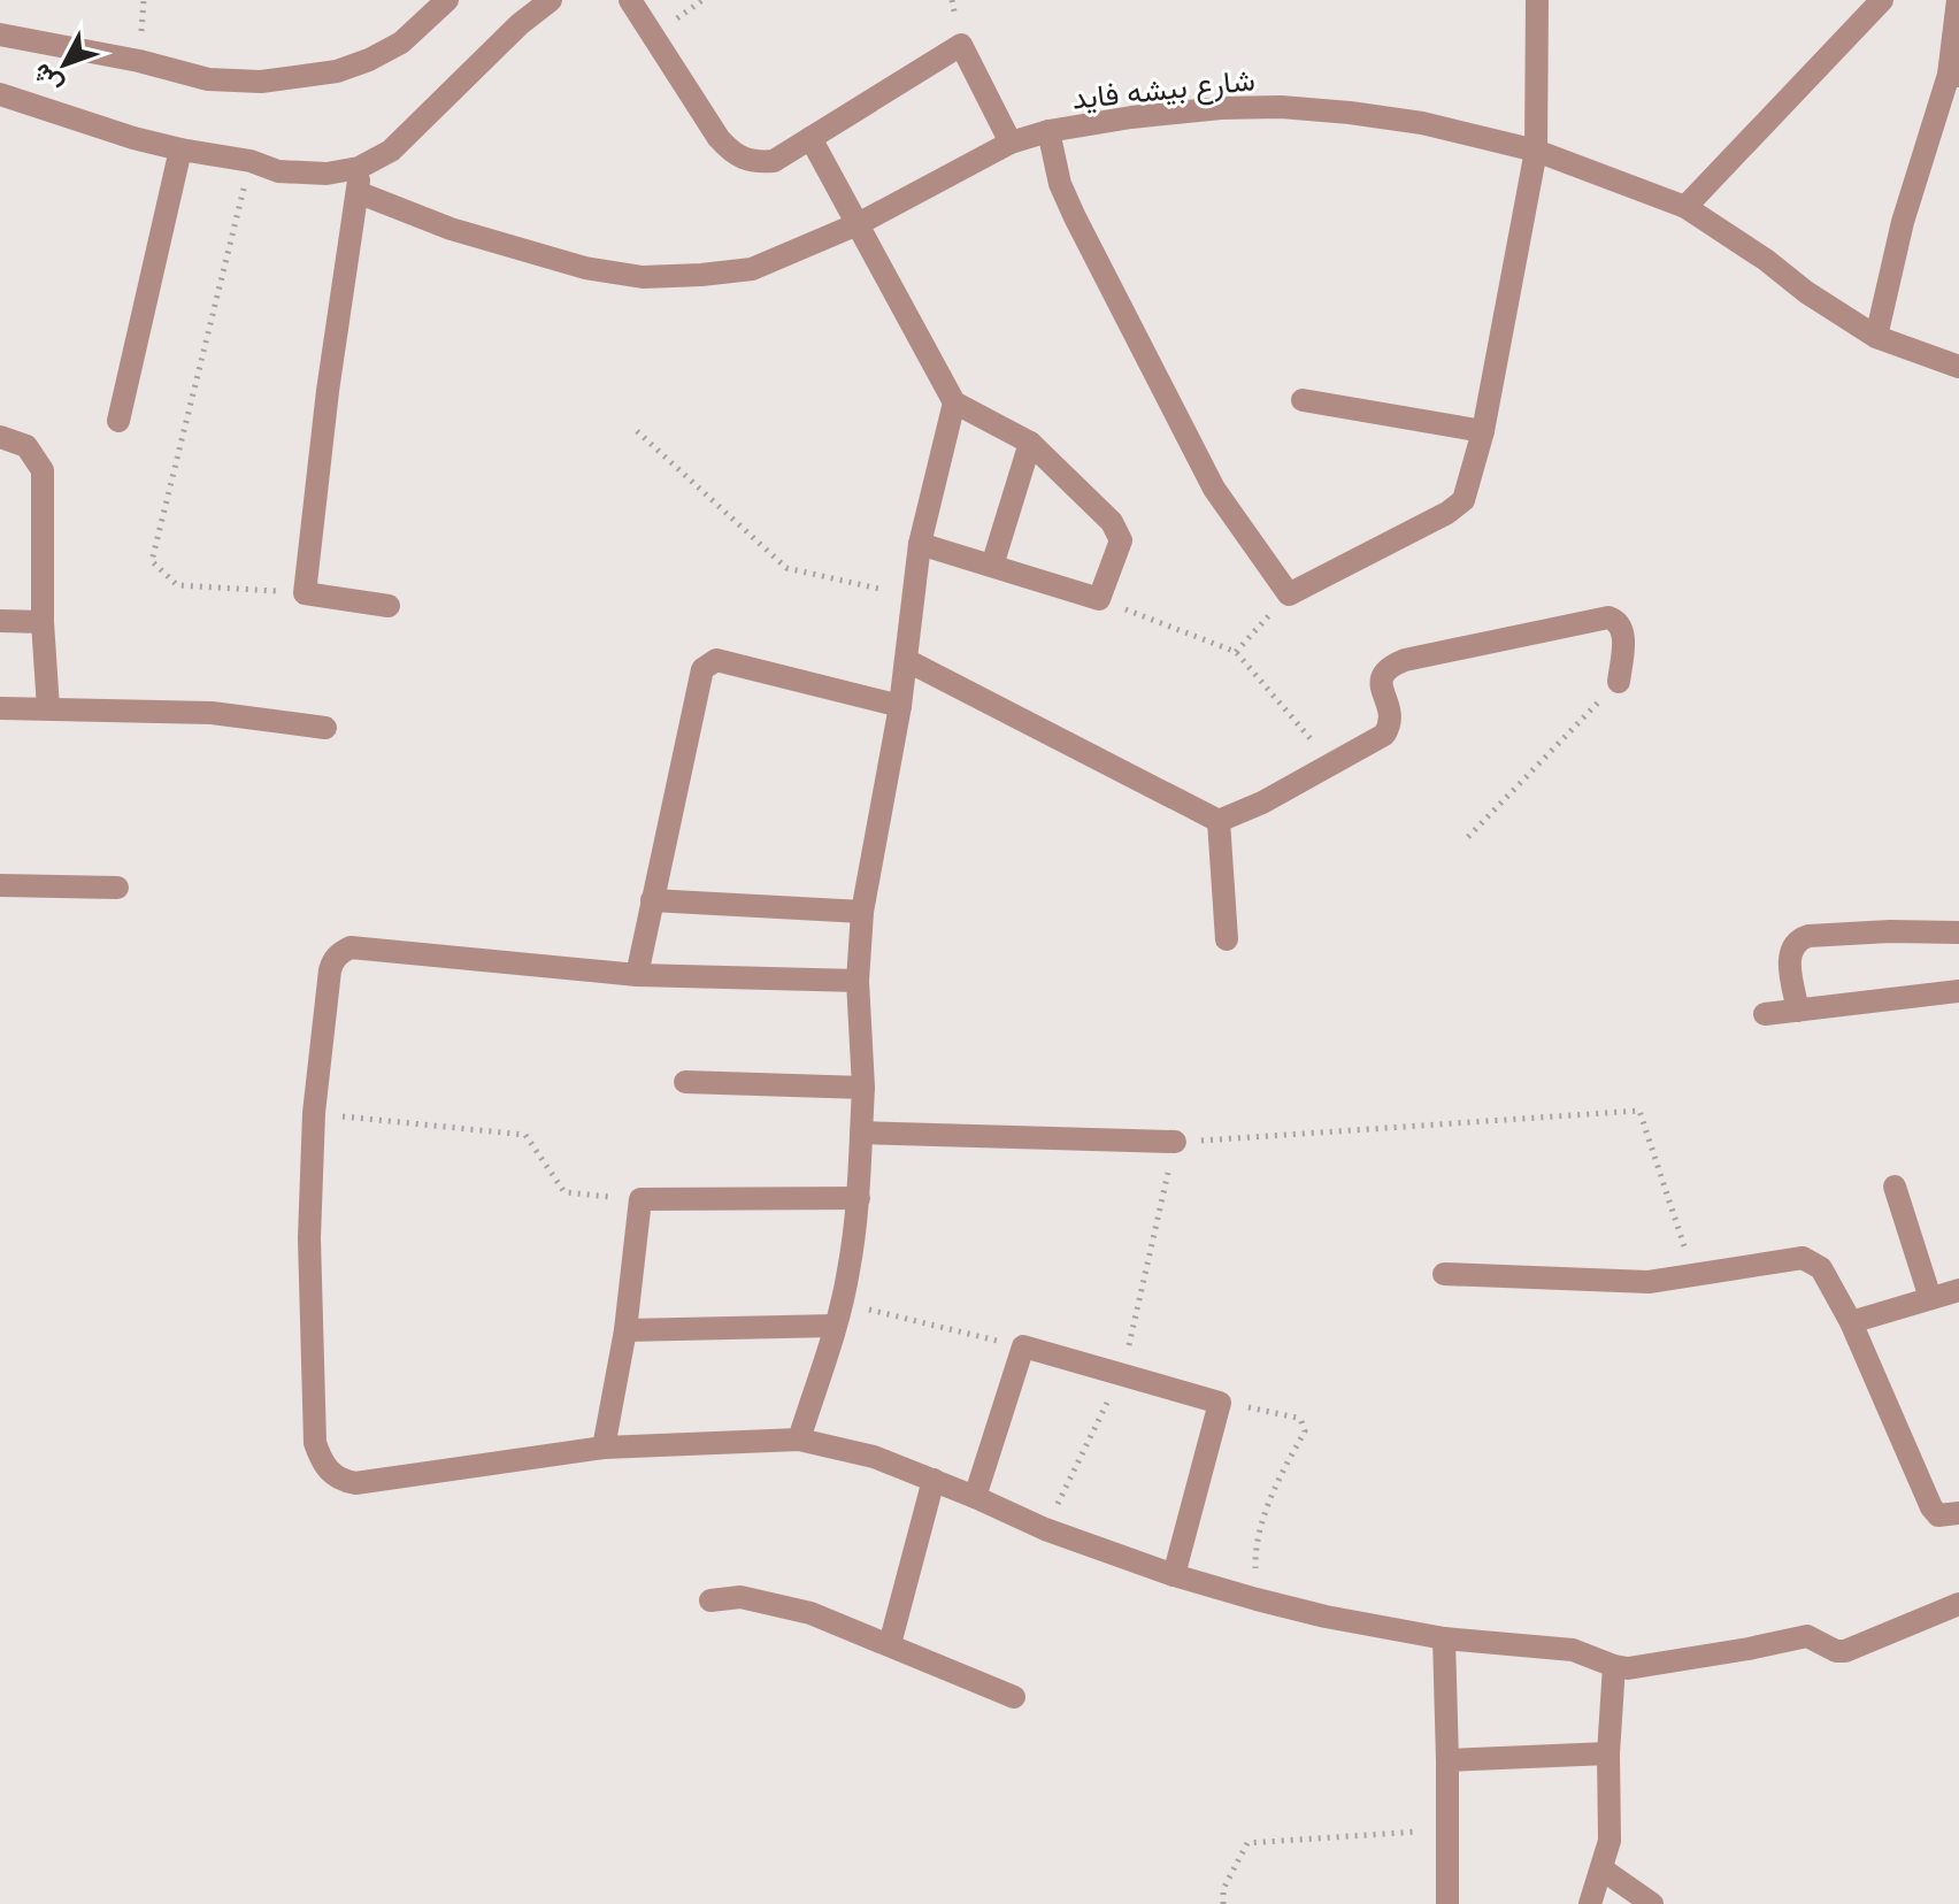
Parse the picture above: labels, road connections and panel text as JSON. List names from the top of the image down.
{
  "streets": {
    "street": ["شارع بيشه فايد"]
  },
  "north": "bottom left"
}
